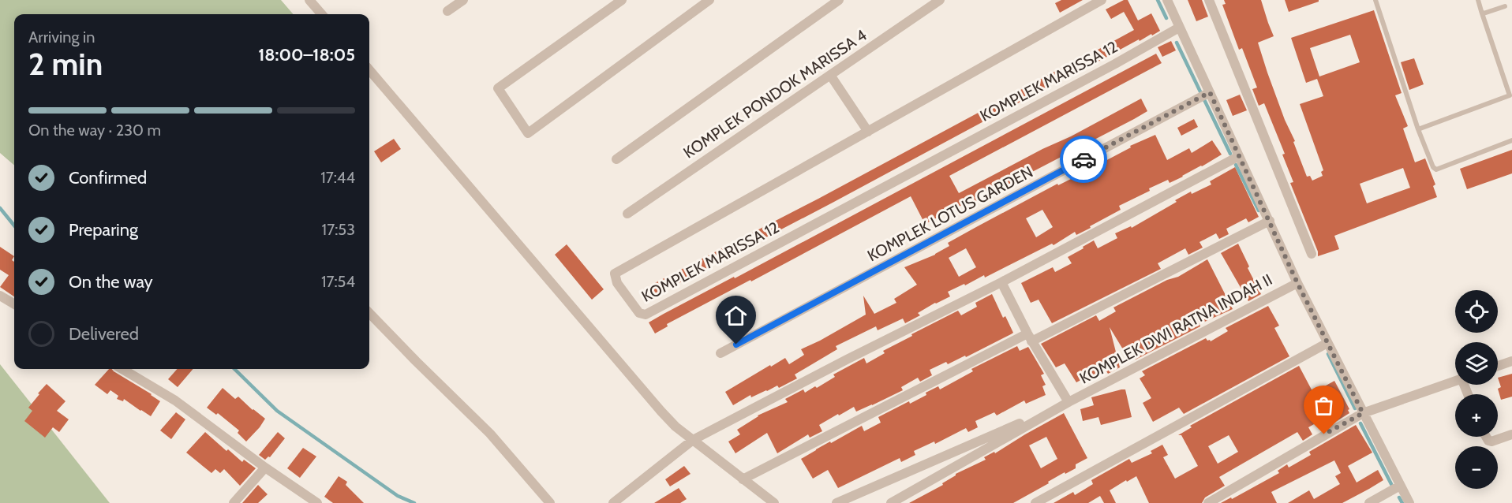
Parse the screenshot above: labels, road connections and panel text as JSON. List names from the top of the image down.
{
  "streets": {
    "street": [
      "KOMPLEK MARISSA 12",
      "KOMPLEK PONDOK MARISSA 4",
      "KOMPLEK LOTUS GARDEN",
      "KOMPLEK DWI RATNA INDAH II"
    ]
  },
  "page": {
    "heading": ["2 min", "Arriving in", "18:00–18:05"],
    "bar": "On the way · 230 m",
    "list": [
      ["Confirmed", "17:44"],
      ["Preparing", "17:53"],
      ["On the way", "17:54"],
      "Delivered"
    ],
    "map_buttons": ["+", "−"]
  }
}
